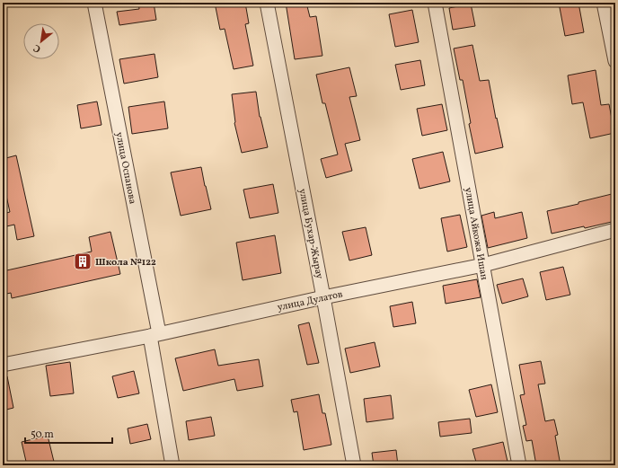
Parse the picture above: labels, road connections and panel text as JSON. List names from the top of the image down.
{
  "streets": {
    "street": [
      "улица Оспанова",
      "улица Бухар-Жырау",
      "улица Айкожа Ишан",
      "улица Дулатов"
    ]
  },
  "crossings": [
    ["улица Оспанова", "улица Дулатов"],
    ["улица Бухар-Жырау", "улица Дулатов"],
    ["улица Айкожа Ишан", "улица Дулатов"]
  ],
  "places": {
    "building": ["Школа №122"]
  },
  "scale_bar": "50 m",
  "north": "bottom left"
}
